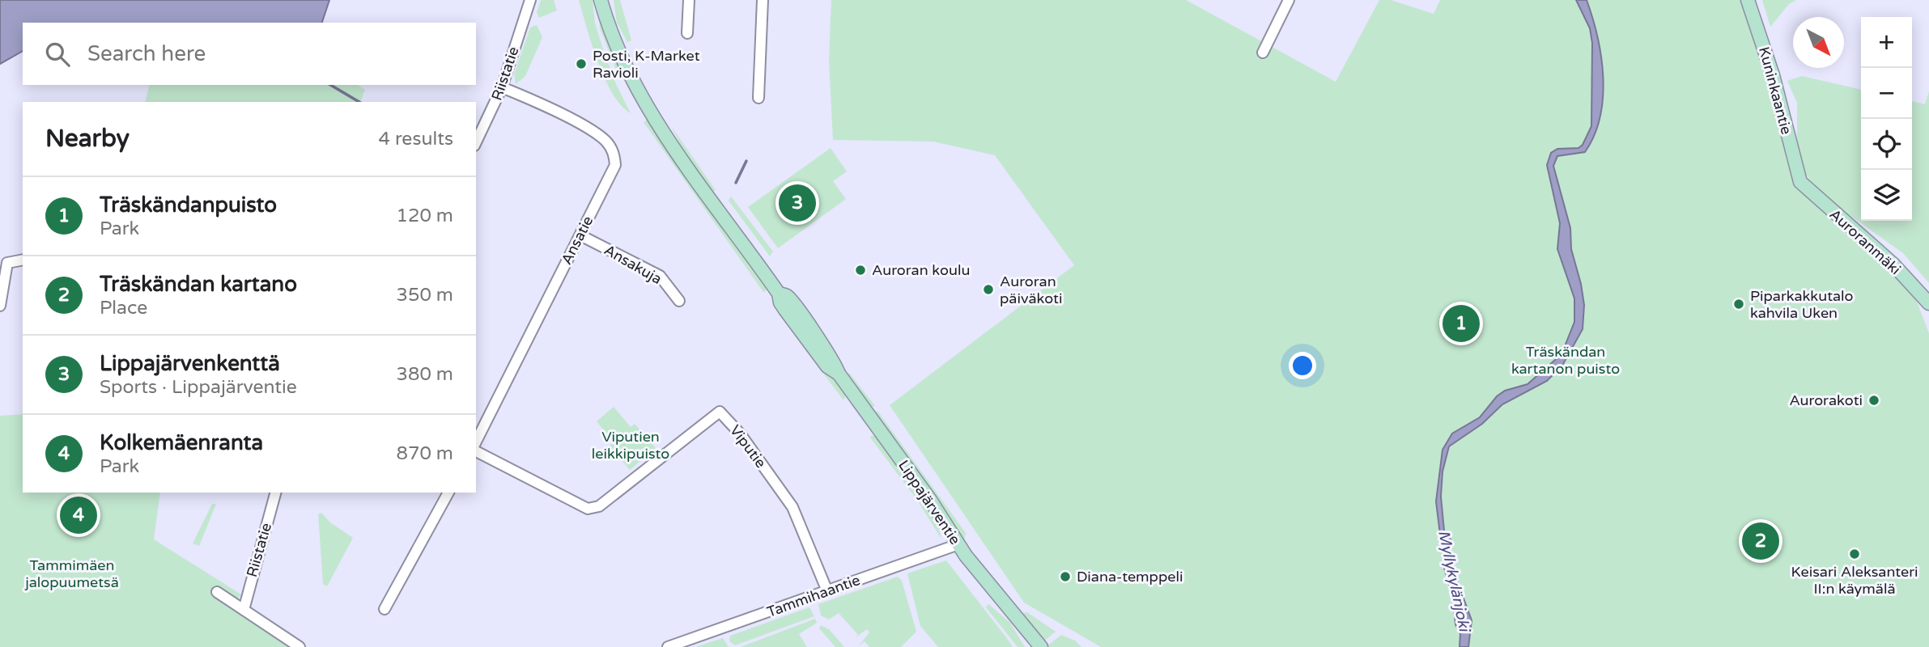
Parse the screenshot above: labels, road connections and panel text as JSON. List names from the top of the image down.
{
  "streets": {
    "main road": ["Kuninkaantie", "Auroranmäki", "Lippajärventie"],
    "street": [
      "Riistatie",
      "Ansatie",
      "Ansakuja",
      "Viputie",
      "Tammihaantie"
    ]
  },
  "crossings": [
    ["Riistatie", "Ansatie"],
    ["Kuninkaantie", "Auroranmäki"],
    ["Ansatie", "Ansakuja"],
    ["Viputie", "Tammihaantie"],
    ["Lippajärventie", "Tammihaantie"]
  ],
  "water": ["Myllykylänjoki"],
  "parks": ["Träskändan kartanon puisto", "Viputien leikkipuisto", "Tammimäen jalopuumetsä"],
  "places": [
    "Posti, K-Market Ravioli",
    "Auroran koulu",
    "Auroran päiväkoti",
    "Piparkakkutalo kahvila Uken",
    "Aurorakoti",
    "Keisari Aleksanteri II:n käymälä",
    "Diana-temppeli"
  ],
  "north": "bottom right",
  "page": {
    "map_buttons": ["+", "−"],
    "search": "Search here",
    "heading": ["Nearby", "4 results"],
    "list": [
      {
        "mark": "1",
        "name": "Träskändanpuisto",
        "note": "Park",
        "value": "120 m"
      },
      {
        "mark": "2",
        "name": "Träskändan kartano",
        "note": "Place",
        "value": "350 m"
      },
      {
        "mark": "3",
        "name": "Lippajärvenkenttä",
        "note": "Sports · Lippajärventie",
        "value": "380 m"
      },
      {
        "mark": "4",
        "name": "Kolkemäenranta",
        "note": "Park",
        "value": "870 m"
      }
    ],
    "pins": [
      "3",
      "1",
      "4",
      "2"
    ]
  }
}
